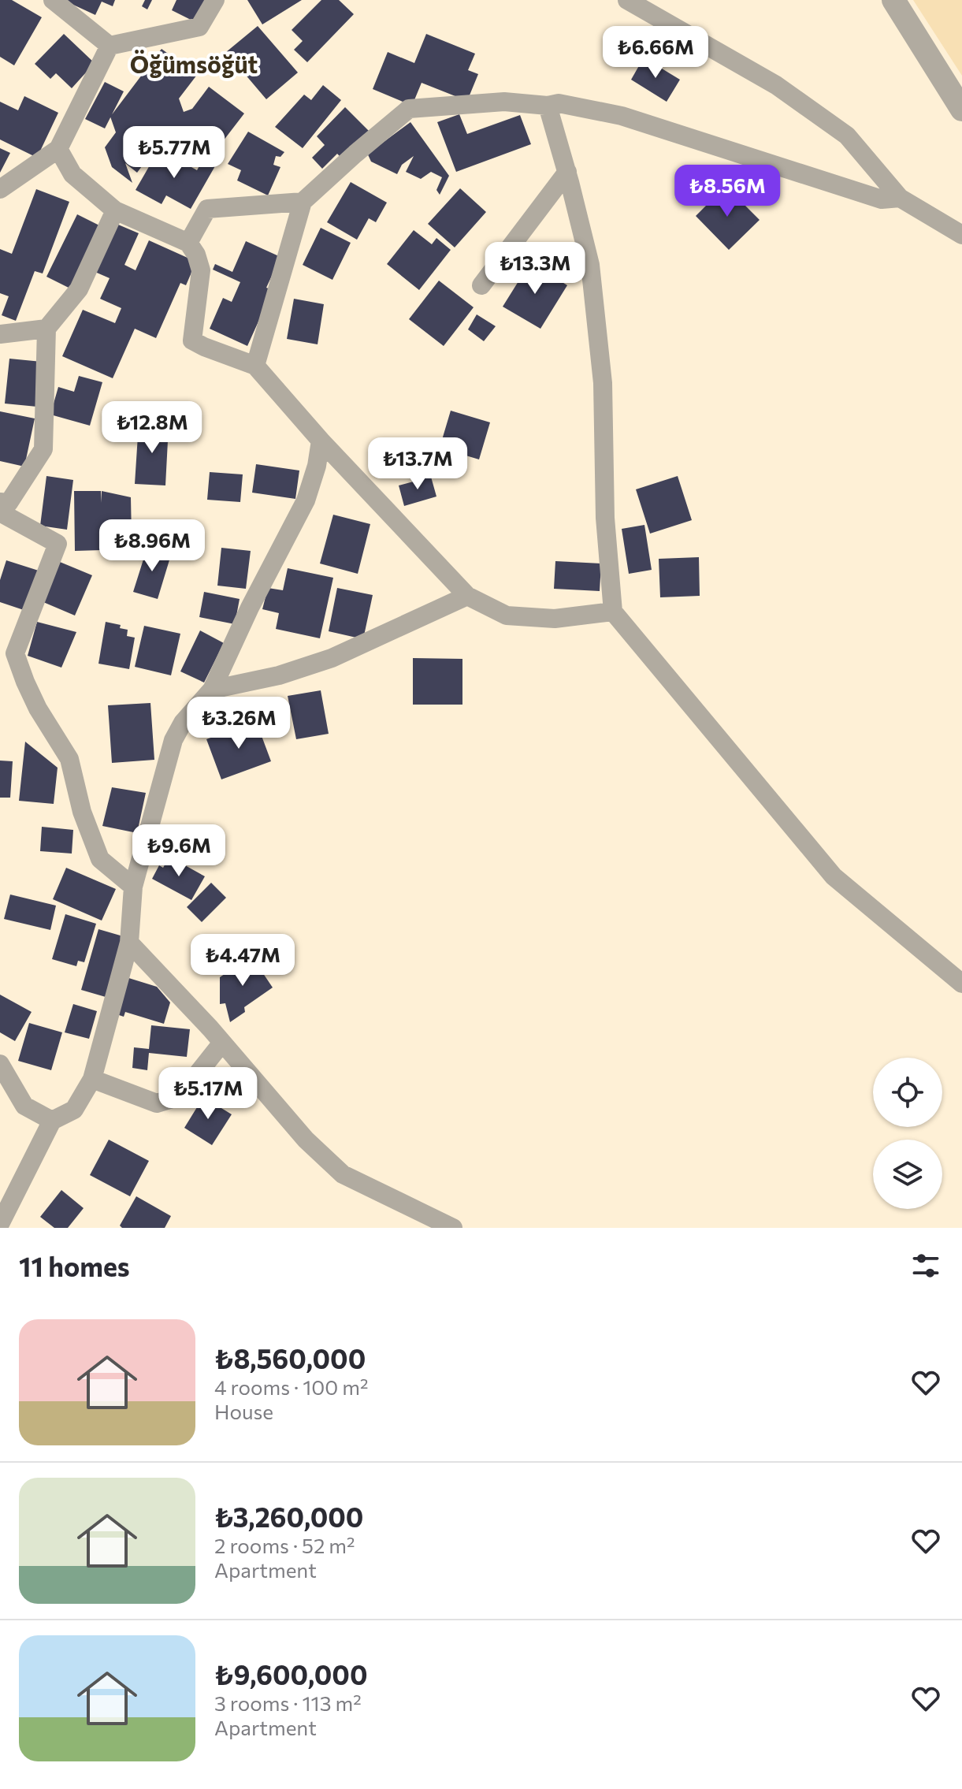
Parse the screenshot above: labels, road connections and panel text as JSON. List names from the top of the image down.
{
  "districts": ["Öğümsöğüt"],
  "page": {
    "price": [
      "₺6.66M",
      "₺5.77M",
      "₺8.56M",
      "₺13.3M",
      "₺12.8M",
      "₺13.7M",
      "₺8.96M",
      "₺3.26M",
      "₺9.6M",
      "₺4.47M",
      "₺5.17M"
    ],
    "heading": "11 homes",
    "list": [
      {
        "name": "₺8,560,000",
        "note": "4 rooms · 100 m² · House"
      },
      {
        "name": "₺3,260,000",
        "note": "2 rooms · 52 m² · Apartment"
      },
      {
        "name": "₺9,600,000",
        "note": "3 rooms · 113 m² · Apartment"
      }
    ]
  }
}
